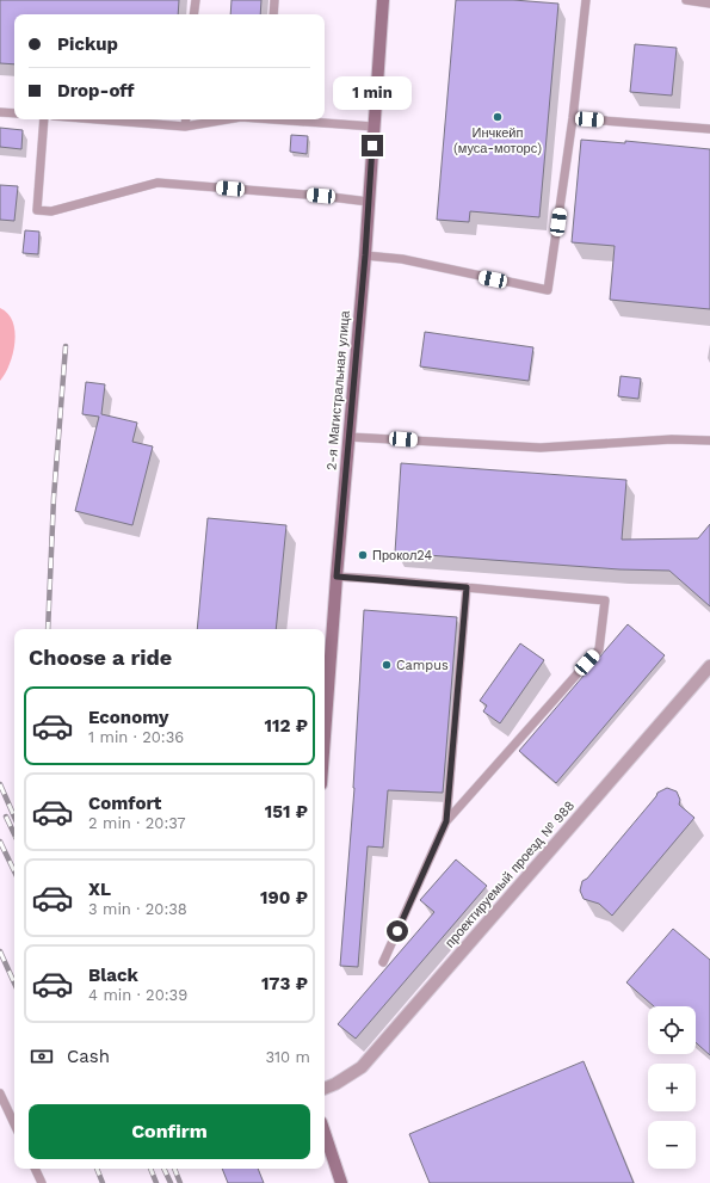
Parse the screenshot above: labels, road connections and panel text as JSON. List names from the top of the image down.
{
  "streets": {
    "street": ["2-я Магистральная улица", "проектируемый проезд № 988"]
  },
  "places": ["Инчкейп (муса-моторс)", "Прокол24", "Campus"],
  "page": {
    "banner": ["Pickup", "Drop-off"],
    "bubble": "1 min",
    "heading": "Choose a ride",
    "list": [
      {
        "name": "Economy",
        "note": "1 min · 20:36",
        "value": "112 ₽"
      },
      {
        "name": "Comfort",
        "note": "2 min · 20:37",
        "value": "151 ₽"
      },
      {
        "name": "XL",
        "note": "3 min · 20:38",
        "value": "190 ₽"
      },
      {
        "name": "Black",
        "note": "4 min · 20:39",
        "value": "173 ₽"
      }
    ],
    "map_buttons": ["+", "−"],
    "pay": ["Cash", "310 m"],
    "buttons": "Confirm"
  }
}
